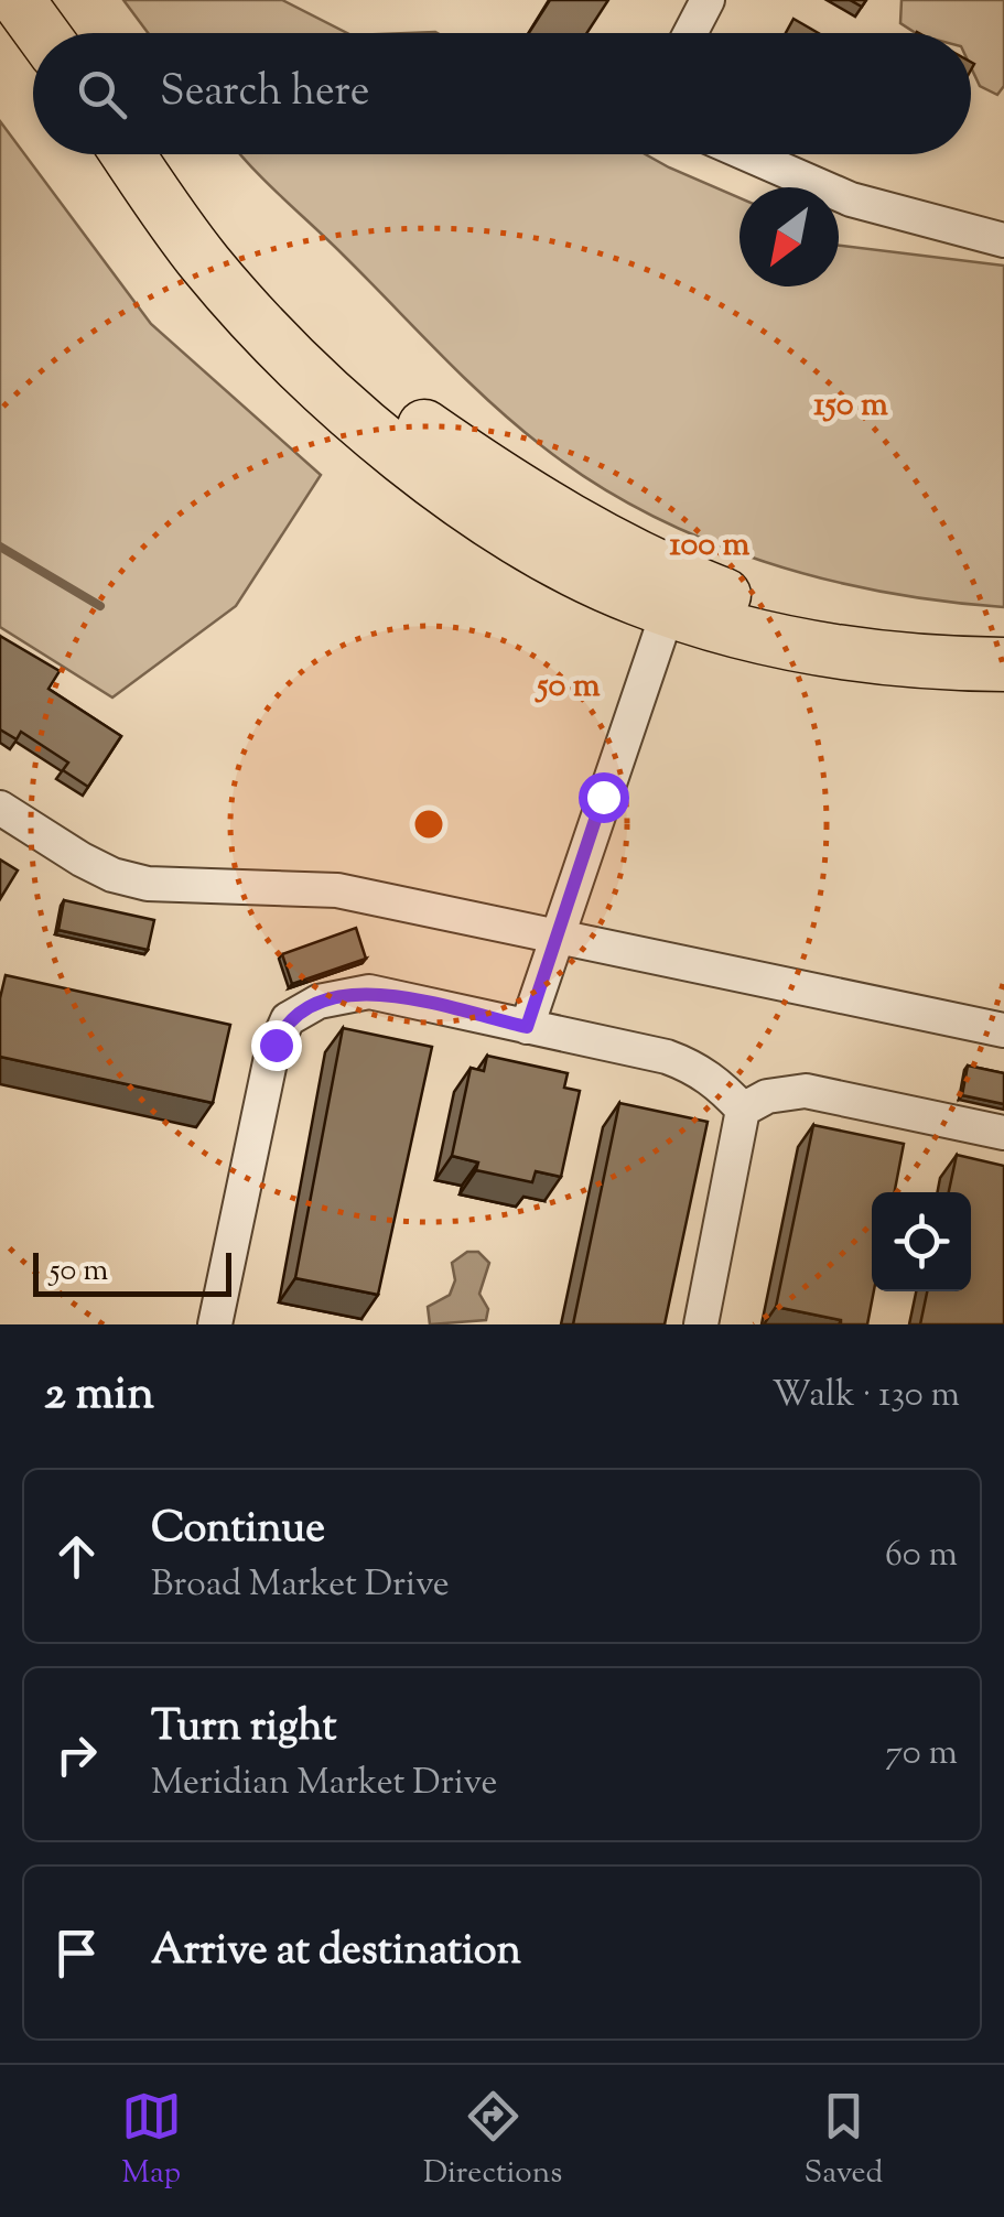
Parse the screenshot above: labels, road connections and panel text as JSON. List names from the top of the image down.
{
  "scale_bar": "50 m",
  "north": "bottom left",
  "page": {
    "search": "Search here",
    "scale": "50 m",
    "heading": ["2 min", "Walk · 130 m"],
    "list": [
      ["Continue", "Broad Market Drive", "60 m"],
      ["Turn right", "Meridian Market Drive", "70 m"],
      "Arrive at destination"
    ],
    "nav": ["Map", "Directions", "Saved"]
  },
  "rings": ["150 m", "100 m", "50 m"]
}
